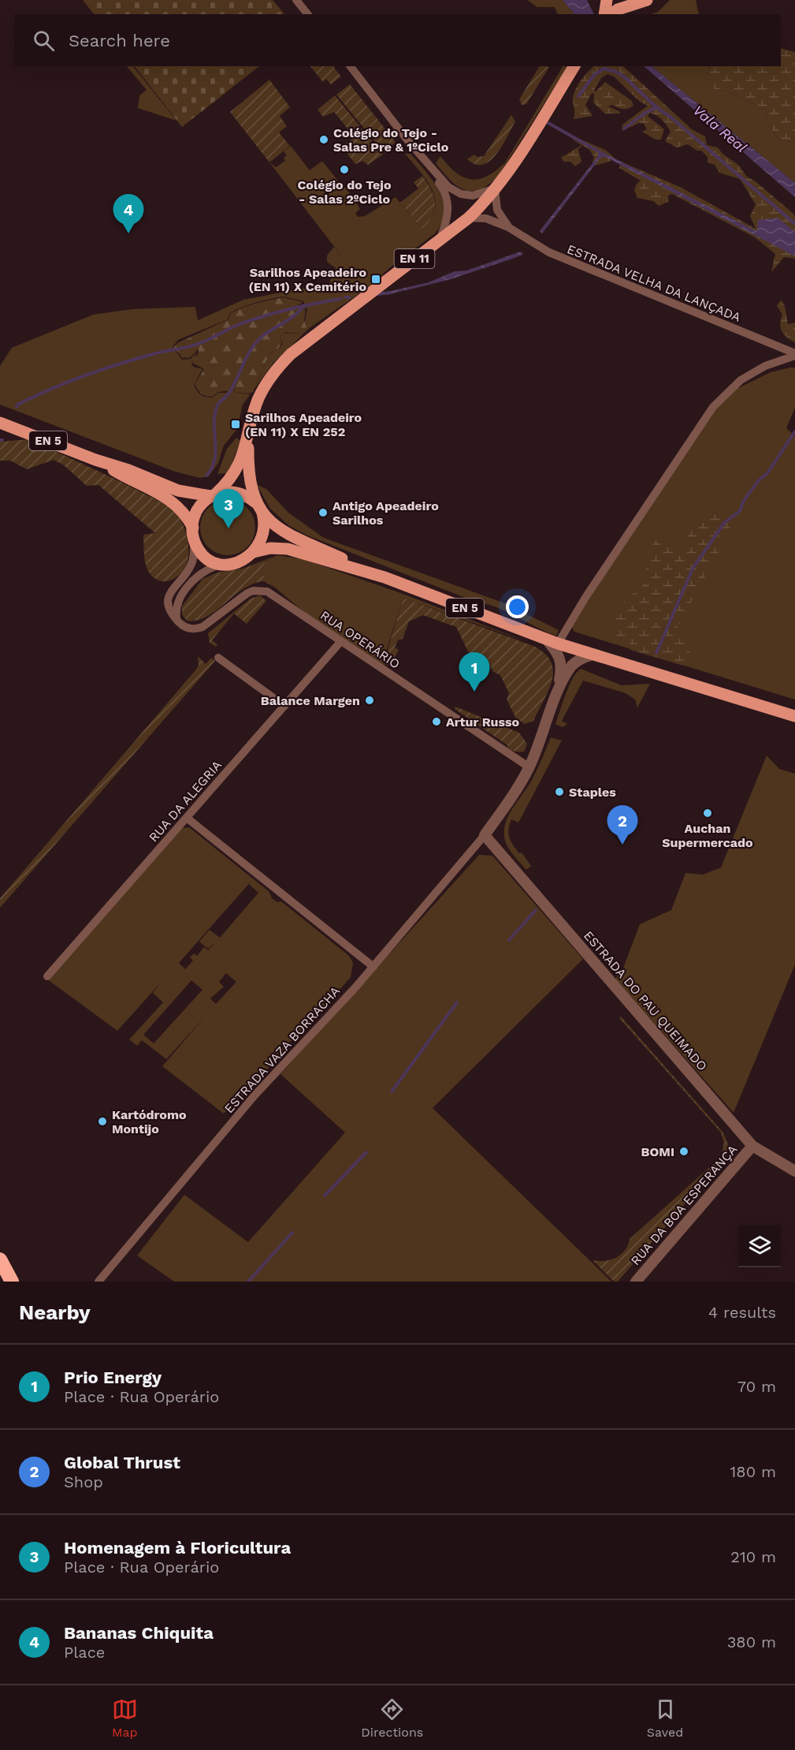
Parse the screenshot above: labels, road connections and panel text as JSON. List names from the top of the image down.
{
  "streets": {
    "main road": ["EN 11", "EN 5"],
    "street": [
      "ESTRADA VELHA DA LANÇADA",
      "RUA OPERÁRIO",
      "RUA DA ALEGRIA",
      "ESTRADA DO PAU QUEIMADO",
      "ESTRADA VAZA BORRACHA",
      "RUA DA BOA ESPERANÇA"
    ]
  },
  "crossings": [
    ["EN 11", "ESTRADA VELHA DA LANÇADA"],
    ["EN 11", "EN 5"],
    ["RUA OPERÁRIO", "RUA DA ALEGRIA"],
    ["ESTRADA DO PAU QUEIMADO", "ESTRADA VAZA BORRACHA"],
    ["ESTRADA DO PAU QUEIMADO", "RUA DA BOA ESPERANÇA"]
  ],
  "water": ["Vala Real"],
  "places": {
    "other": [
      "Colégio do Tejo - Salas Pre & 1ºCiclo",
      "Colégio do Tejo - Salas 2ºCiclo",
      "Antigo Apeadeiro Sarilhos",
      "Balance Margen",
      "Artur Russo",
      "Staples",
      "Auchan Supermercado",
      "Kartódromo Montijo",
      "BOMI"
    ],
    "transit": ["Sarilhos Apeadeiro (EN 11) X Cemitério", "Sarilhos Apeadeiro (EN 11) X EN 252"]
  },
  "page": {
    "search": "Search here",
    "pins": [
      "4",
      "3",
      "1",
      "2"
    ],
    "heading": ["Nearby", "4 results"],
    "list": [
      {
        "mark": "1",
        "name": "Prio Energy",
        "note": "Place · Rua Operário",
        "value": "70 m"
      },
      {
        "mark": "2",
        "name": "Global Thrust",
        "note": "Shop",
        "value": "180 m"
      },
      {
        "mark": "3",
        "name": "Homenagem à Floricultura",
        "note": "Place · Rua Operário",
        "value": "210 m"
      },
      {
        "mark": "4",
        "name": "Bananas Chiquita",
        "note": "Place",
        "value": "380 m"
      }
    ],
    "nav": ["Map", "Directions", "Saved"]
  }
}
